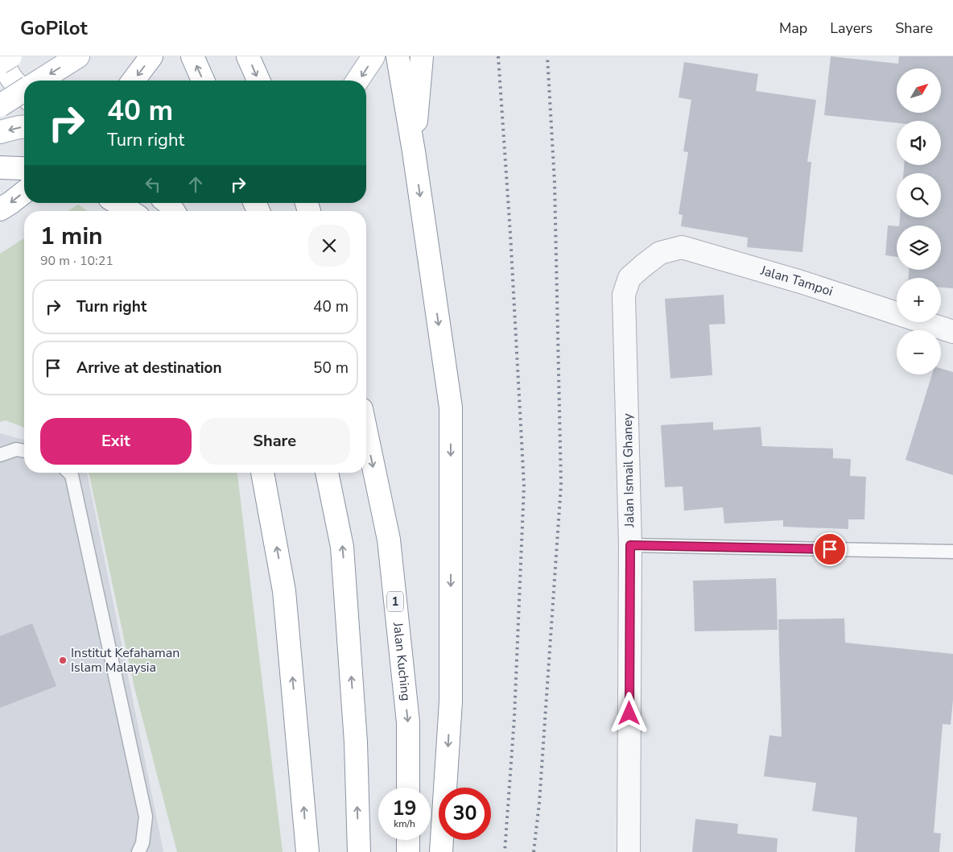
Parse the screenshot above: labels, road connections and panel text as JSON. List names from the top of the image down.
{
  "streets": {
    "main road": ["1", "Jalan Kuching"],
    "street": ["Jalan Tampoi", "Jalan Ismail Ghaney"]
  },
  "crossings": [
    ["Jalan Tampoi", "Jalan Ismail Ghaney"]
  ],
  "places": ["Institut Kefahaman Islam Malaysia"],
  "north": "top right",
  "page": {
    "header": "GoPilot",
    "nav": ["Map", "Layers", "Share"],
    "map_buttons": ["+", "−"],
    "turn": ["40 m", "Turn right"],
    "heading": ["1 min", "90 m · 10:21"],
    "list": [
      {
        "name": "Turn right",
        "value": "40 m"
      },
      {
        "name": "Arrive at destination",
        "value": "50 m"
      }
    ],
    "buttons": ["Exit", "Share"],
    "speed": "19 km/h",
    "limit": "30"
  }
}
